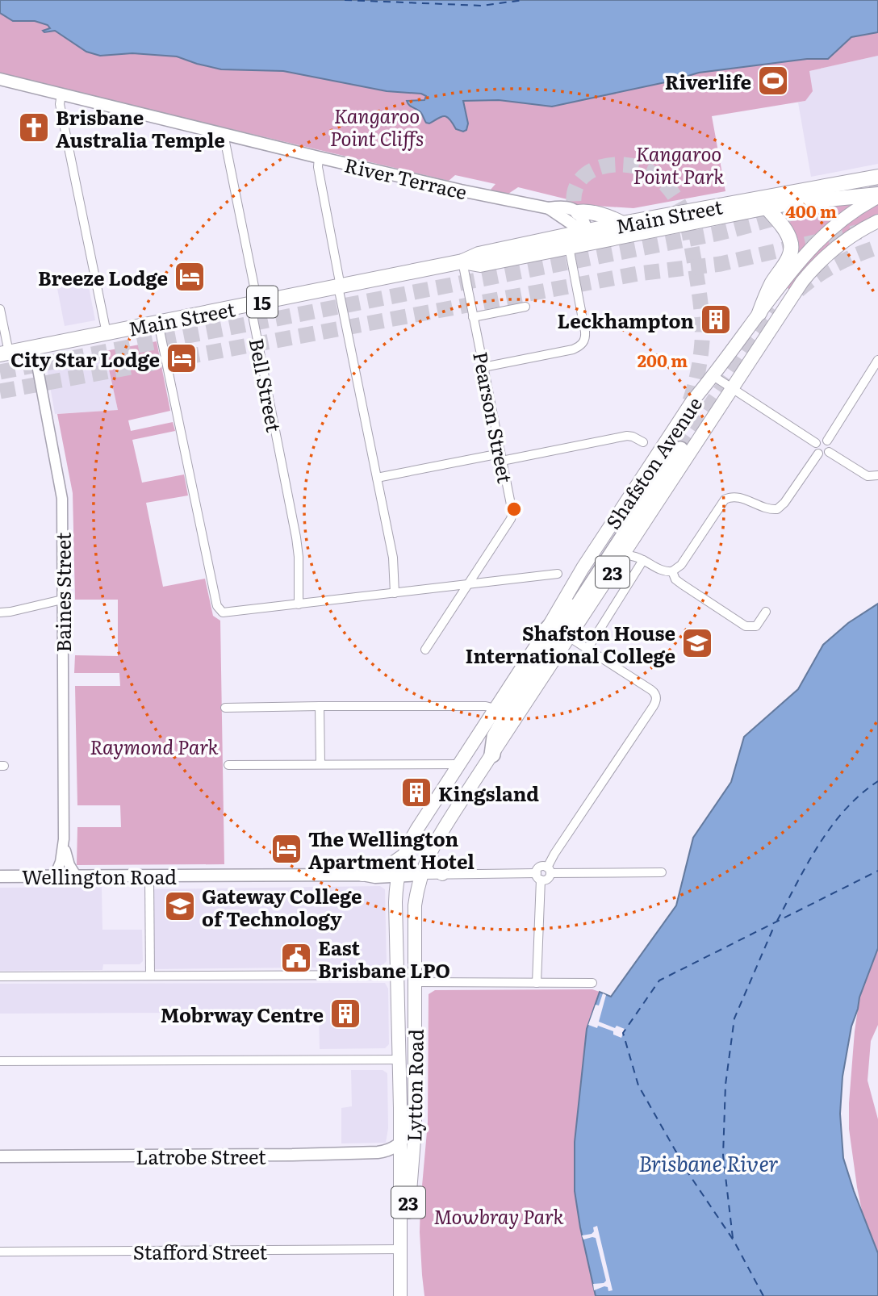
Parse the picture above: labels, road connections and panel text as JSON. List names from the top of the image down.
{
  "streets": {
    "highway": ["Main Street", "15"],
    "main road": [
      "River Terrace",
      "Shafston Avenue",
      "23",
      "Wellington Road",
      "Lytton Road",
      "Latrobe Street"
    ],
    "street": [
      "Bell Street",
      "Pearson Street",
      "Baines Street",
      "Stafford Street"
    ]
  },
  "crossings": [
    ["River Terrace", "Main Street"],
    ["River Terrace", "Bell Street"],
    ["Main Street", "Bell Street"],
    ["Main Street", "Pearson Street"],
    ["Main Street", "Shafston Avenue"],
    ["Main Street", "Baines Street"],
    ["Shafston Avenue", "Wellington Road"],
    ["Shafston Avenue", "Lytton Road"],
    ["Baines Street", "Wellington Road"],
    ["Wellington Road", "Lytton Road"],
    ["Lytton Road", "Latrobe Street"],
    ["Lytton Road", "Stafford Street"]
  ],
  "water": ["Brisbane River"],
  "parks": [
    "Kangaroo Point Cliffs",
    "Kangaroo Point Park",
    "Raymond Park",
    "Mowbray Park"
  ],
  "places": {
    "sports": ["Riverlife"],
    "church": ["Brisbane Australia Temple"],
    "hotel": ["Breeze Lodge", "City Star Lodge", "The Wellington Apartment Hotel"],
    "building": ["Leckhampton", "Kingsland", "Mobrway Centre"],
    "school or university": ["Shafston House International College", "Gateway College of Technology"],
    "public building": ["East Brisbane LPO"]
  },
  "rings": ["400 m", "200 m"]
}
